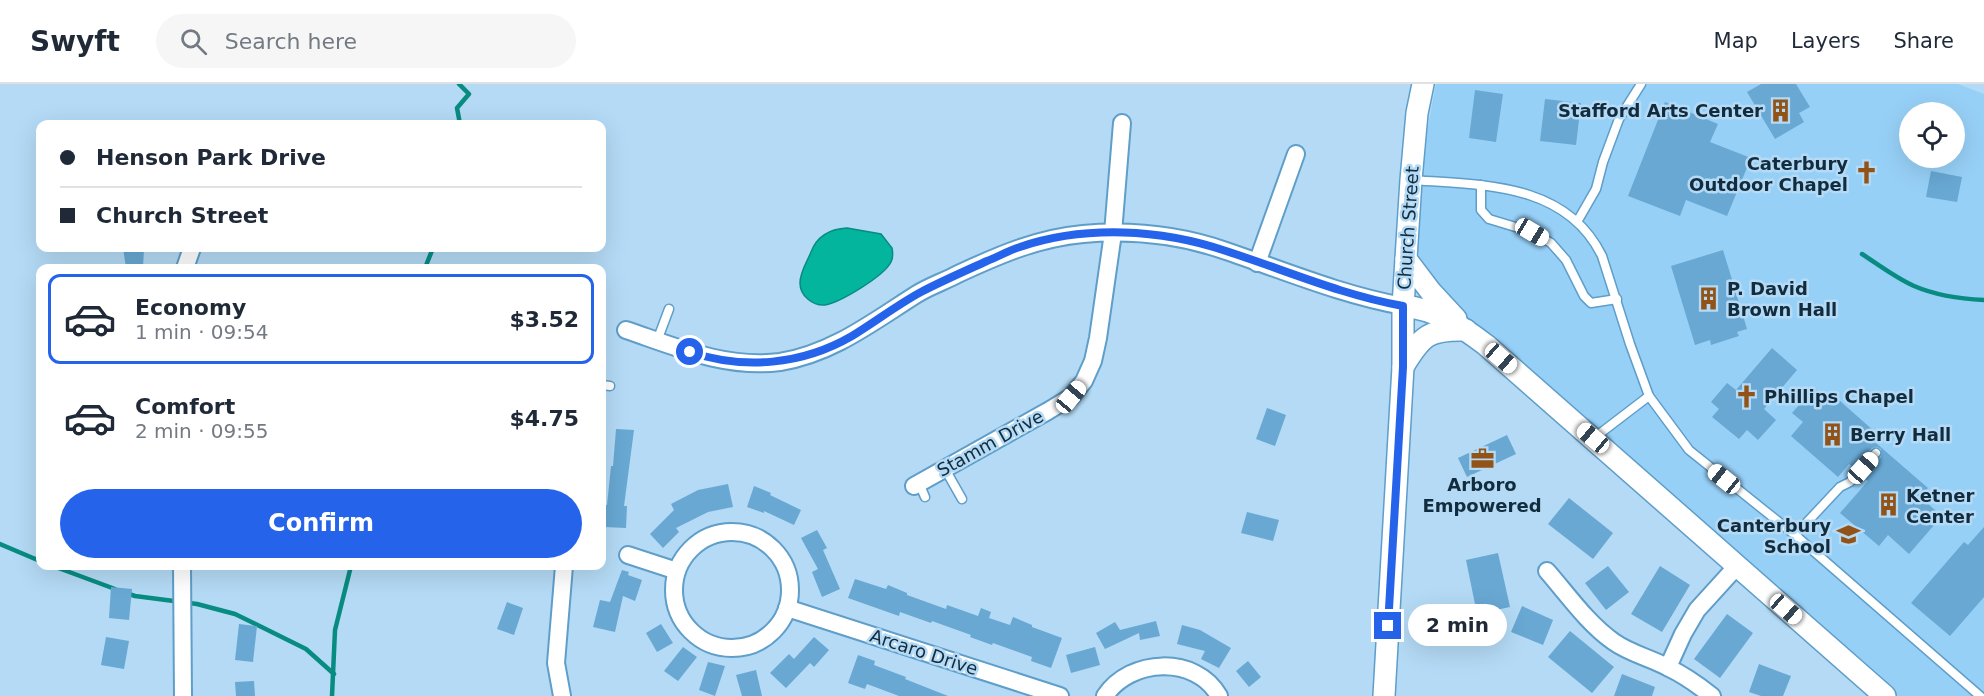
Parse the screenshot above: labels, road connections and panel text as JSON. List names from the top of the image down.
{
  "streets": {
    "street": ["Church Street", "Stamm Drive", "Arcaro Drive"]
  },
  "places": {
    "building": [
      "Stafford Arts Center",
      "P. David Brown Hall",
      "Berry Hall",
      "Ketner Center"
    ],
    "church": ["Caterbury Outdoor Chapel", "Phillips Chapel"],
    "office": ["Arboro Empowered"],
    "school or university": ["Canterbury School"]
  },
  "page": {
    "header": "Swyft",
    "search": "Search here",
    "nav": ["Map", "Layers", "Share"],
    "banner": ["Henson Park Drive", "Church Street"],
    "list": [
      {
        "name": "Economy",
        "note": "1 min · 09:54",
        "value": "$3.52"
      },
      {
        "name": "Comfort",
        "note": "2 min · 09:55",
        "value": "$4.75"
      }
    ],
    "buttons": "Confirm",
    "bubble": "2 min"
  }
}
